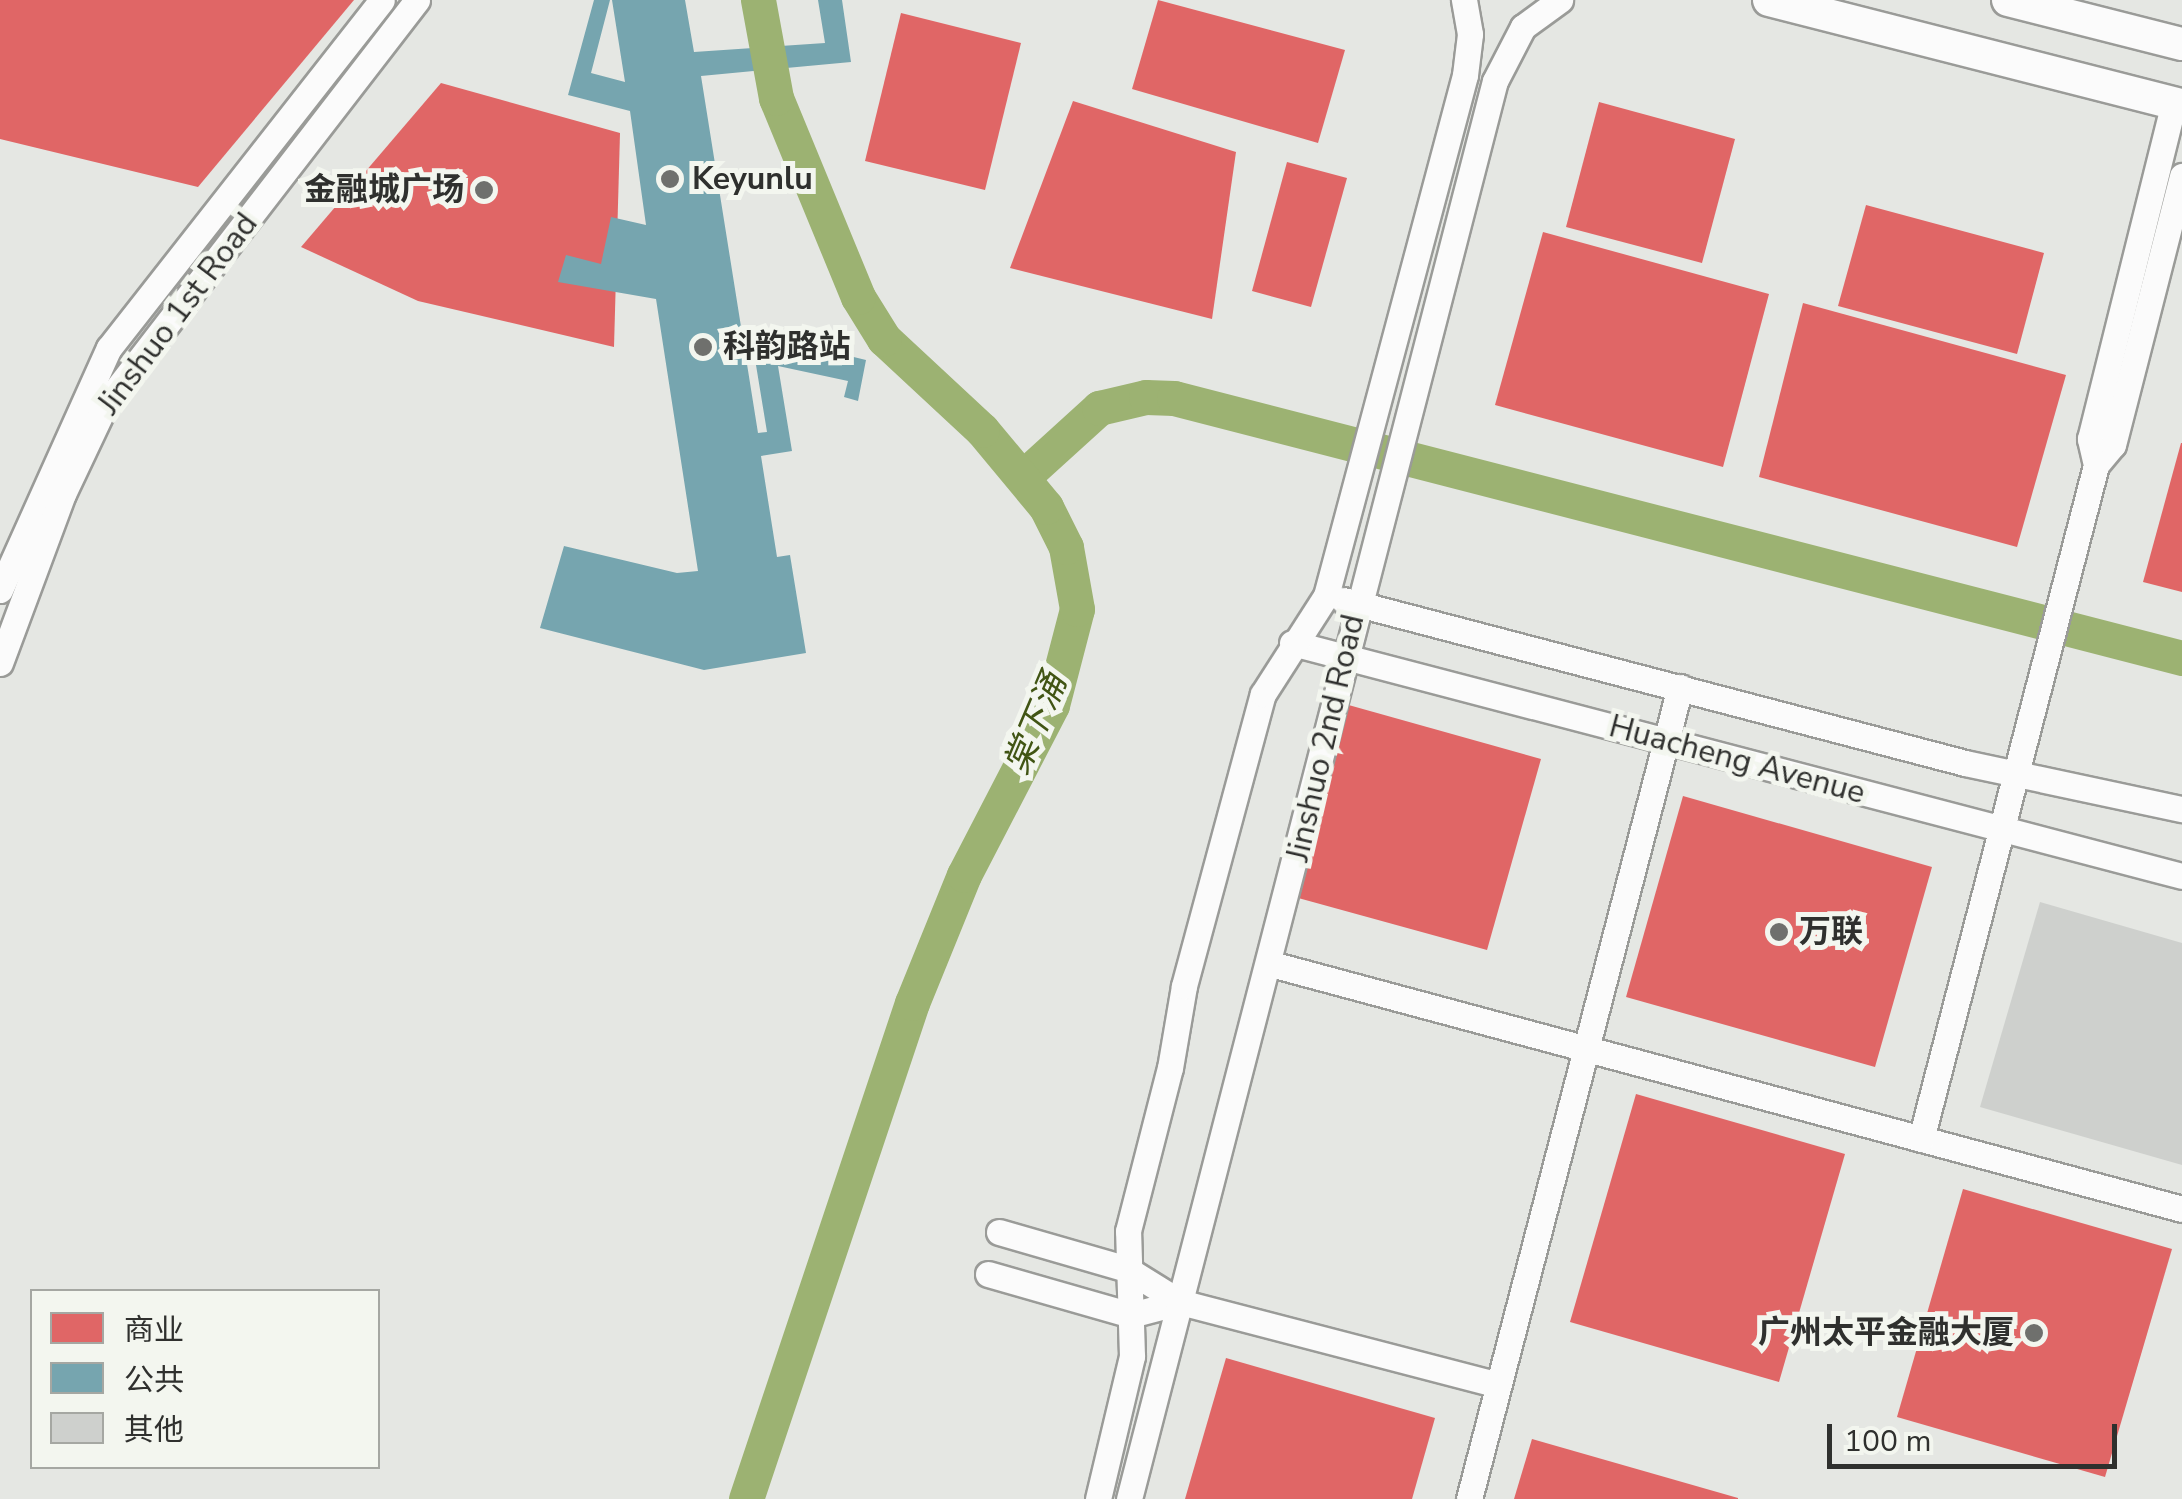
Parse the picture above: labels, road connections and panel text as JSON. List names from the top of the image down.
{
  "streets": {
    "street": ["Jinshuo 1st Road", "Jinshuo 2nd Road", "Huacheng Avenue"]
  },
  "crossings": [
    ["Jinshuo 2nd Road", "Huacheng Avenue"]
  ],
  "water": ["棠下涌"],
  "places": [
    "Keyunlu",
    "金融城广场",
    "科韵路站",
    "万联",
    "广州太平金融大厦"
  ],
  "legend": ["商业", "公共", "其他"],
  "scale_bar": "100 m"
}
